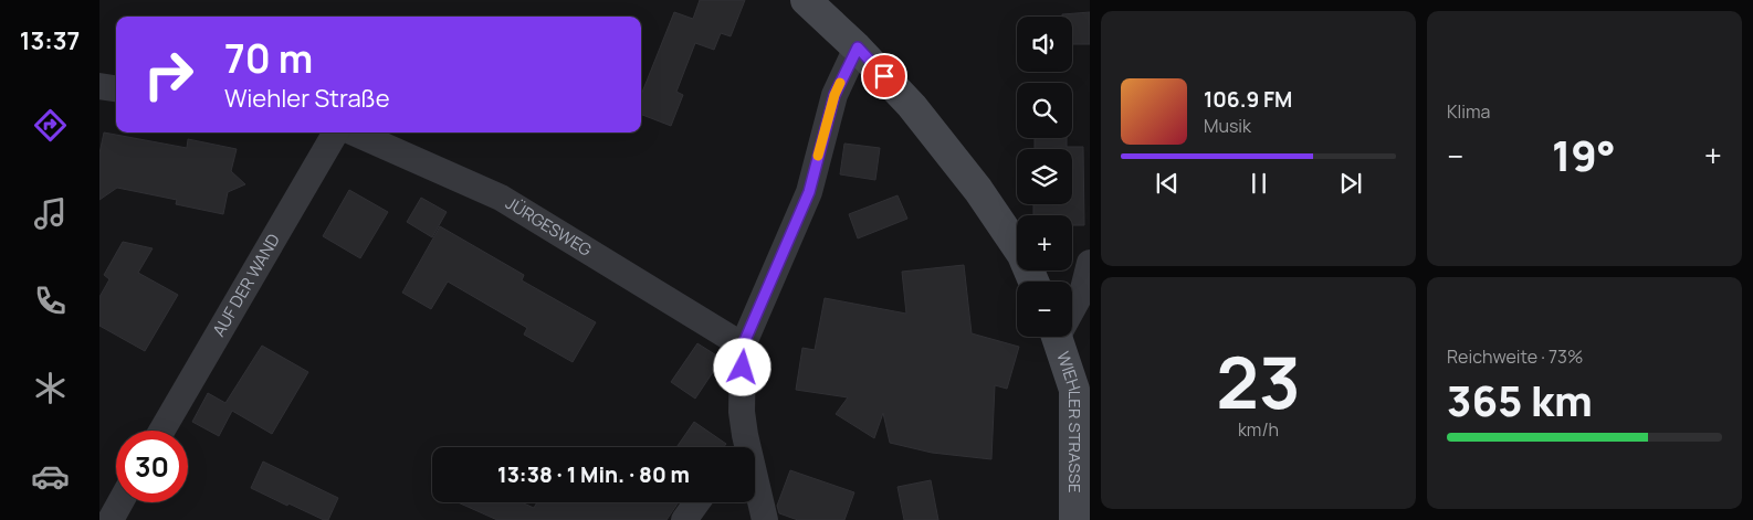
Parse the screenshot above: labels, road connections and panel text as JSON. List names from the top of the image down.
{
  "streets": {
    "main road": ["WIEHLER STRASSE"],
    "street": ["JÜRGESWEG", "AUF DER WAND"]
  },
  "page": {
    "tabs": "13:37",
    "tile": [
      "Klima",
      ["23", "km/h"],
      ["Reichweite · 73%", "365 km"]
    ],
    "map_buttons": ["+", "−"],
    "turn": ["70 m", "Wiehler Straße"],
    "song": ["106.9 FM", "Musik"],
    "heat": ["−", "19°", "+"],
    "limit": "30",
    "trip": "13:38 · 1 Min. · 80 m"
  }
}
